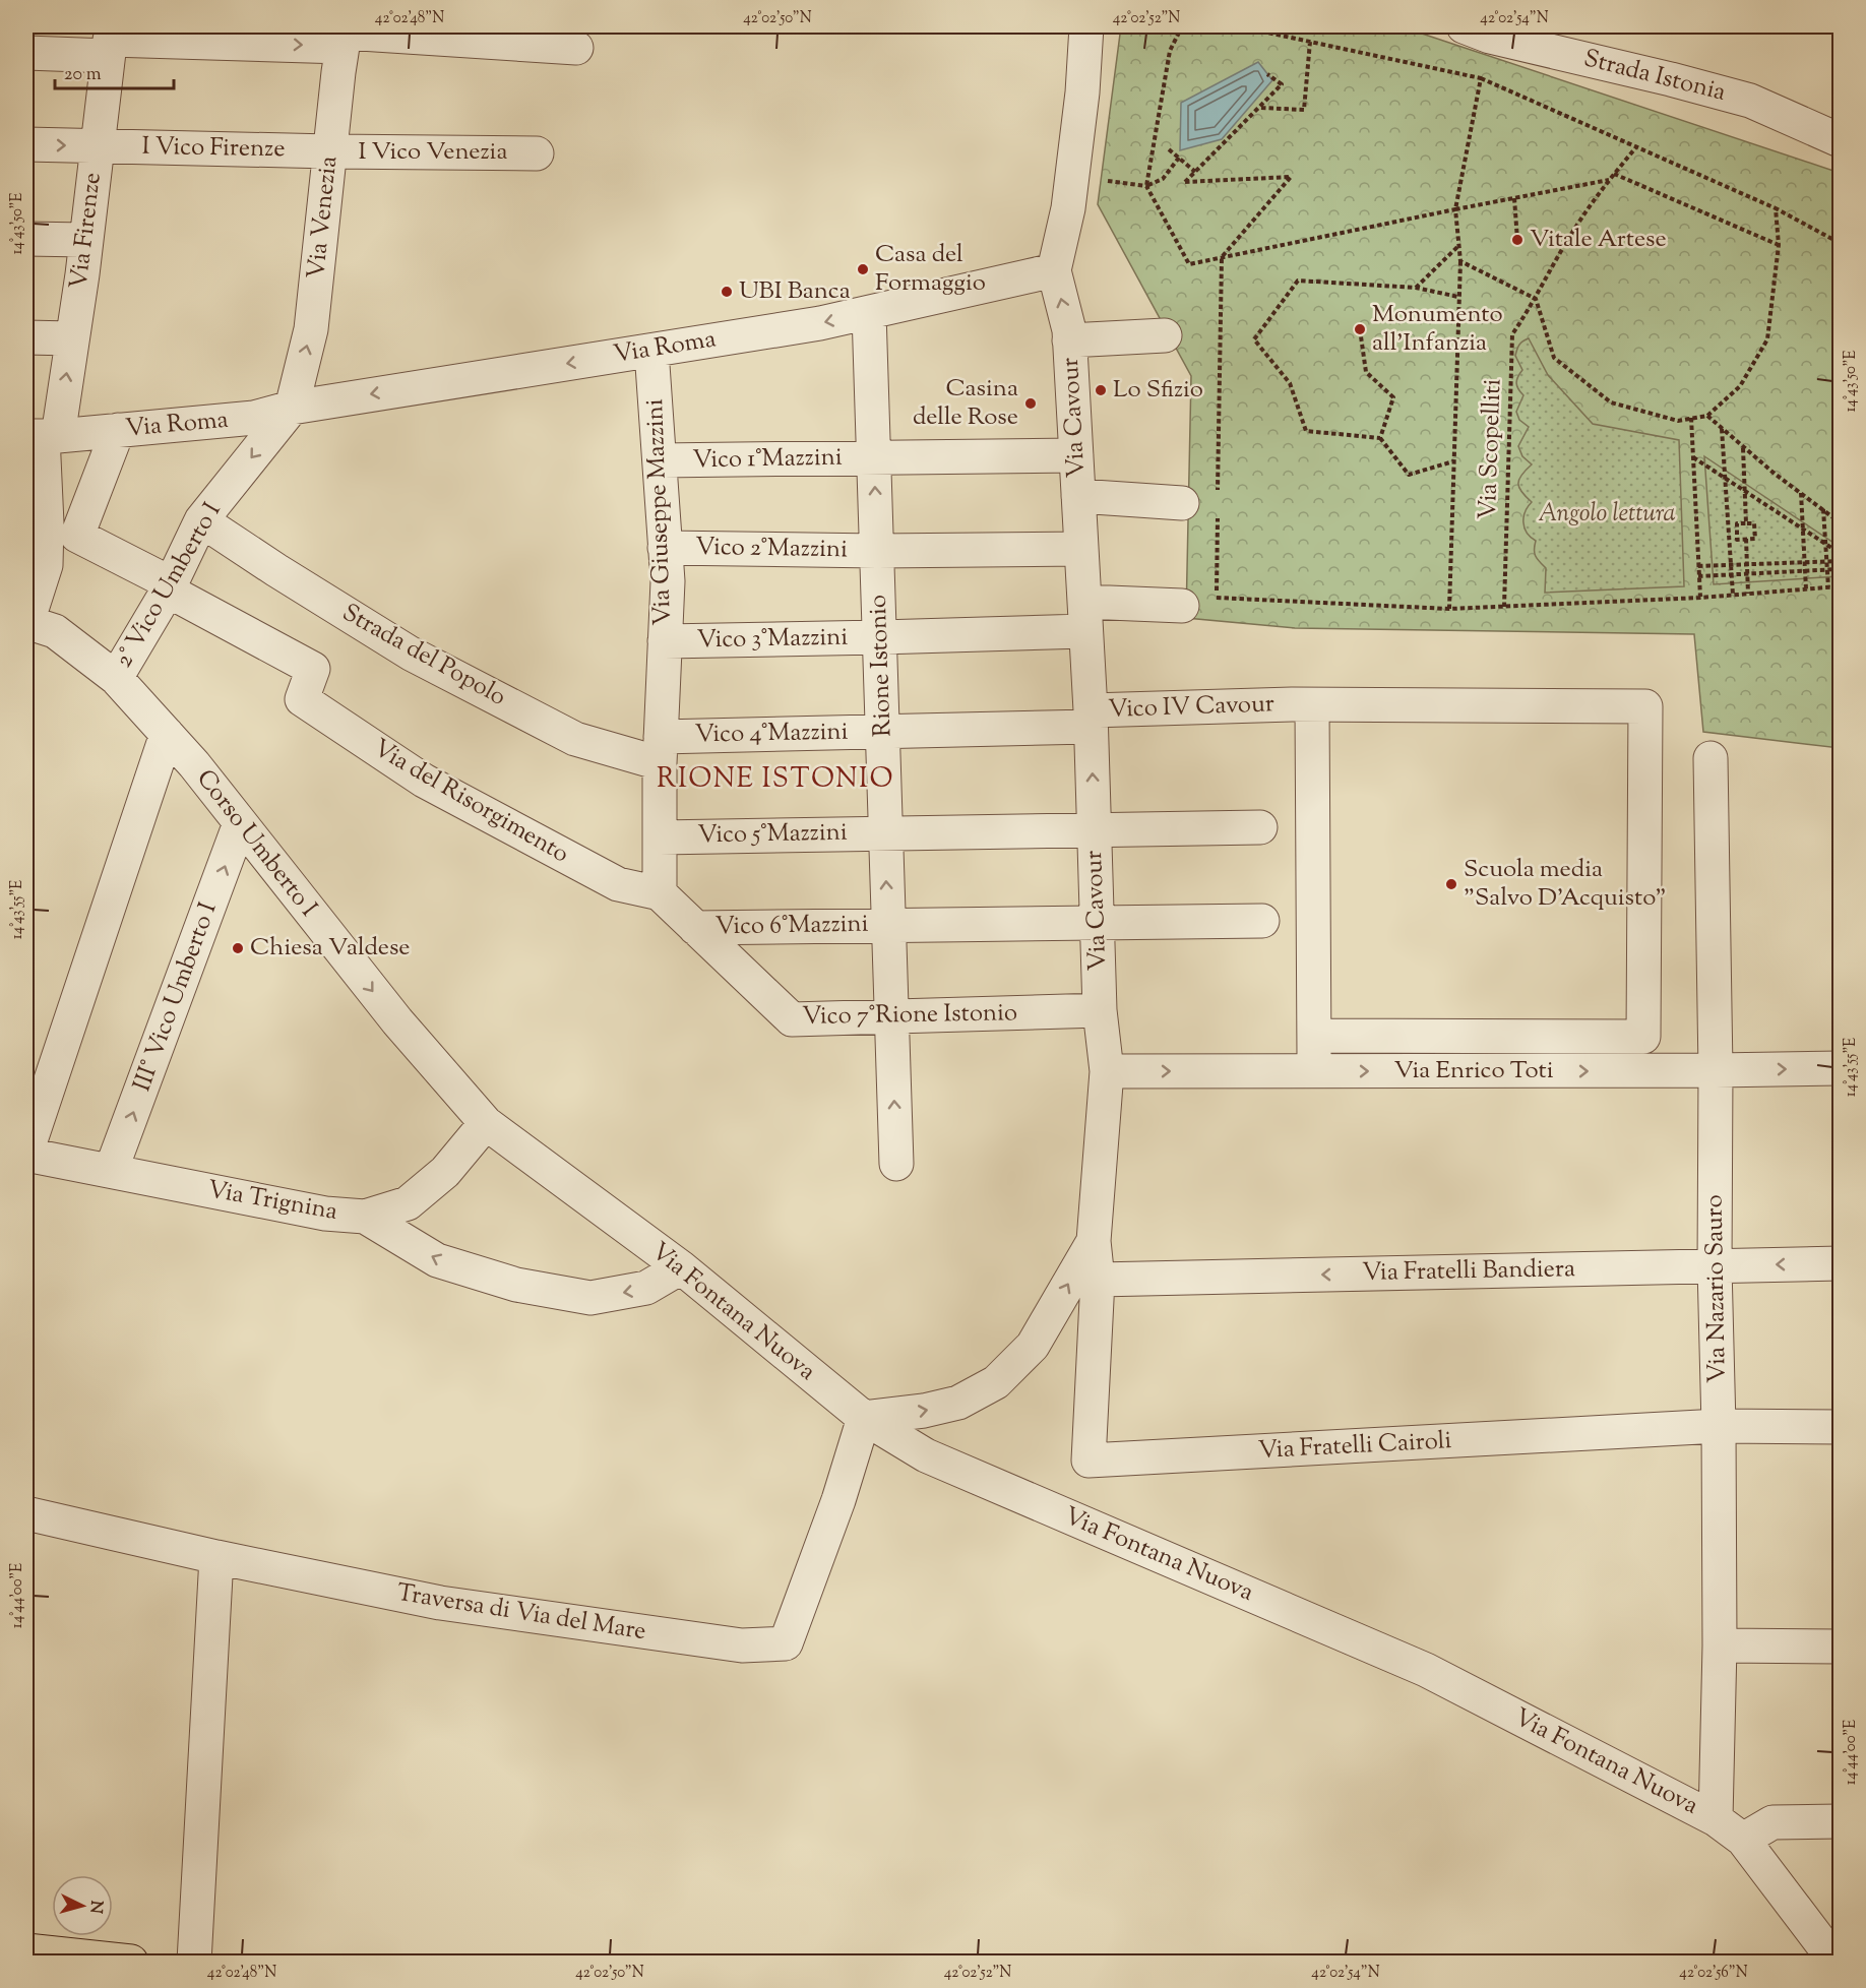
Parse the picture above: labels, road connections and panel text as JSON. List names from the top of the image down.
{
  "streets": {
    "street": [
      "Strada Istonia",
      "I Vico Firenze",
      "I Vico Venezia",
      "Via Venezia",
      "Via Firenze",
      "Via Roma",
      "Via Cavour",
      "Vico 1°Mazzini",
      "Via Giuseppe Mazzini",
      "Vico 2°Mazzini",
      "2° Vico Umberto I",
      "Vico 3°Mazzini",
      "Strada del Popolo",
      "Rione Istonio",
      "Vico IV Cavour",
      "Vico 4°Mazzini",
      "Via del Risorgimento",
      "Vico 5°Mazzini",
      "Corso Umberto I",
      "Vico 6°Mazzini",
      "III° Vico Umberto I",
      "Vico 7°Rione Istonio",
      "Via Enrico Toti",
      "Via Trignina",
      "Via Fratelli Bandiera",
      "Via Nazario Sauro",
      "Via Fontana Nuova",
      "Via Fratelli Cairoli",
      "Traversa di Via del Mare"
    ],
    "path": ["Via Scopelliti"]
  },
  "crossings": [
    ["I Vico Firenze", "I Vico Venezia"],
    ["I Vico Firenze", "Via Venezia"],
    ["I Vico Firenze", "Via Firenze"],
    ["I Vico Venezia", "Via Venezia"],
    ["Via Venezia", "Via Roma"],
    ["Via Venezia", "2° Vico Umberto I"],
    ["Via Firenze", "Via Roma"],
    ["Via Roma", "Via Cavour"],
    ["Via Roma", "Via Giuseppe Mazzini"],
    ["Via Roma", "2° Vico Umberto I"],
    ["Via Roma", "Rione Istonio"],
    ["Via Cavour", "Vico 1°Mazzini"],
    ["Via Cavour", "Vico 2°Mazzini"],
    ["Via Cavour", "Vico 3°Mazzini"],
    ["Via Cavour", "Vico IV Cavour"],
    ["Via Cavour", "Vico 5°Mazzini"],
    ["Via Cavour", "Vico 6°Mazzini"],
    ["Via Cavour", "Vico 7°Rione Istonio"],
    ["Via Cavour", "Via Enrico Toti"],
    ["Via Cavour", "Via Fontana Nuova"],
    ["Via Cavour", "Via Fratelli Cairoli"],
    ["Via Cavour", "Traversa di Via del Mare"],
    ["Vico 1°Mazzini", "Via Giuseppe Mazzini"],
    ["Vico 1°Mazzini", "Rione Istonio"],
    ["Via Giuseppe Mazzini", "Vico 2°Mazzini"],
    ["Via Giuseppe Mazzini", "Vico 3°Mazzini"],
    ["Via Giuseppe Mazzini", "Strada del Popolo"],
    ["Via Giuseppe Mazzini", "Vico 4°Mazzini"],
    ["Via Giuseppe Mazzini", "Via del Risorgimento"],
    ["Via Giuseppe Mazzini", "Vico 5°Mazzini"],
    ["Via Giuseppe Mazzini", "Vico 7°Rione Istonio"],
    ["Vico 2°Mazzini", "Rione Istonio"],
    ["2° Vico Umberto I", "Strada del Popolo"],
    ["2° Vico Umberto I", "Via del Risorgimento"],
    ["2° Vico Umberto I", "Corso Umberto I"],
    ["Vico 3°Mazzini", "Rione Istonio"],
    ["Strada del Popolo", "Vico 4°Mazzini"],
    ["Rione Istonio", "Vico IV Cavour"],
    ["Rione Istonio", "Vico 4°Mazzini"],
    ["Rione Istonio", "Vico 5°Mazzini"],
    ["Rione Istonio", "Vico 6°Mazzini"],
    ["Rione Istonio", "Vico 7°Rione Istonio"],
    ["Vico IV Cavour", "Vico 4°Mazzini"],
    ["Via del Risorgimento", "Vico 7°Rione Istonio"],
    ["Corso Umberto I", "III° Vico Umberto I"],
    ["Corso Umberto I", "Via Trignina"],
    ["Corso Umberto I", "Via Fontana Nuova"],
    ["Vico 6°Mazzini", "Vico 7°Rione Istonio"],
    ["III° Vico Umberto I", "Via Trignina"],
    ["Via Enrico Toti", "Via Nazario Sauro"],
    ["Via Trignina", "Via Fontana Nuova"],
    ["Via Fratelli Bandiera", "Via Nazario Sauro"],
    ["Via Fratelli Bandiera", "Via Fratelli Cairoli"],
    ["Via Nazario Sauro", "Via Fontana Nuova"],
    ["Via Nazario Sauro", "Via Fratelli Cairoli"],
    ["Via Fontana Nuova", "Traversa di Via del Mare"]
  ],
  "one_way": [
    "Via Venezia",
    "Via Roma",
    "2° Vico Umberto I",
    "Rione Istonio",
    "Corso Umberto I",
    "Via Enrico Toti",
    "Via Fratelli Bandiera"
  ],
  "districts": ["RIONE ISTONIO"],
  "parks": ["Angolo lettura"],
  "places": [
    "Vitale Artese",
    "Casa del Formaggio",
    "UBI Banca",
    "Monumento all'Infanzia",
    "Lo Sfizio",
    "Casina delle Rose",
    "Scuola media \"Salvo D'Acquisto\"",
    "Chiesa Valdese"
  ],
  "scale_bar": "20 m",
  "north": "right",
  "coordinates": [
    "42°02'48\"N",
    "42°02'50\"N",
    "42°02'52\"N",
    "42°02'54\"N",
    "14°43'50\"E",
    "14°43'55\"E",
    "14°44'00\"E",
    "42°02'56\"N"
  ]
}
